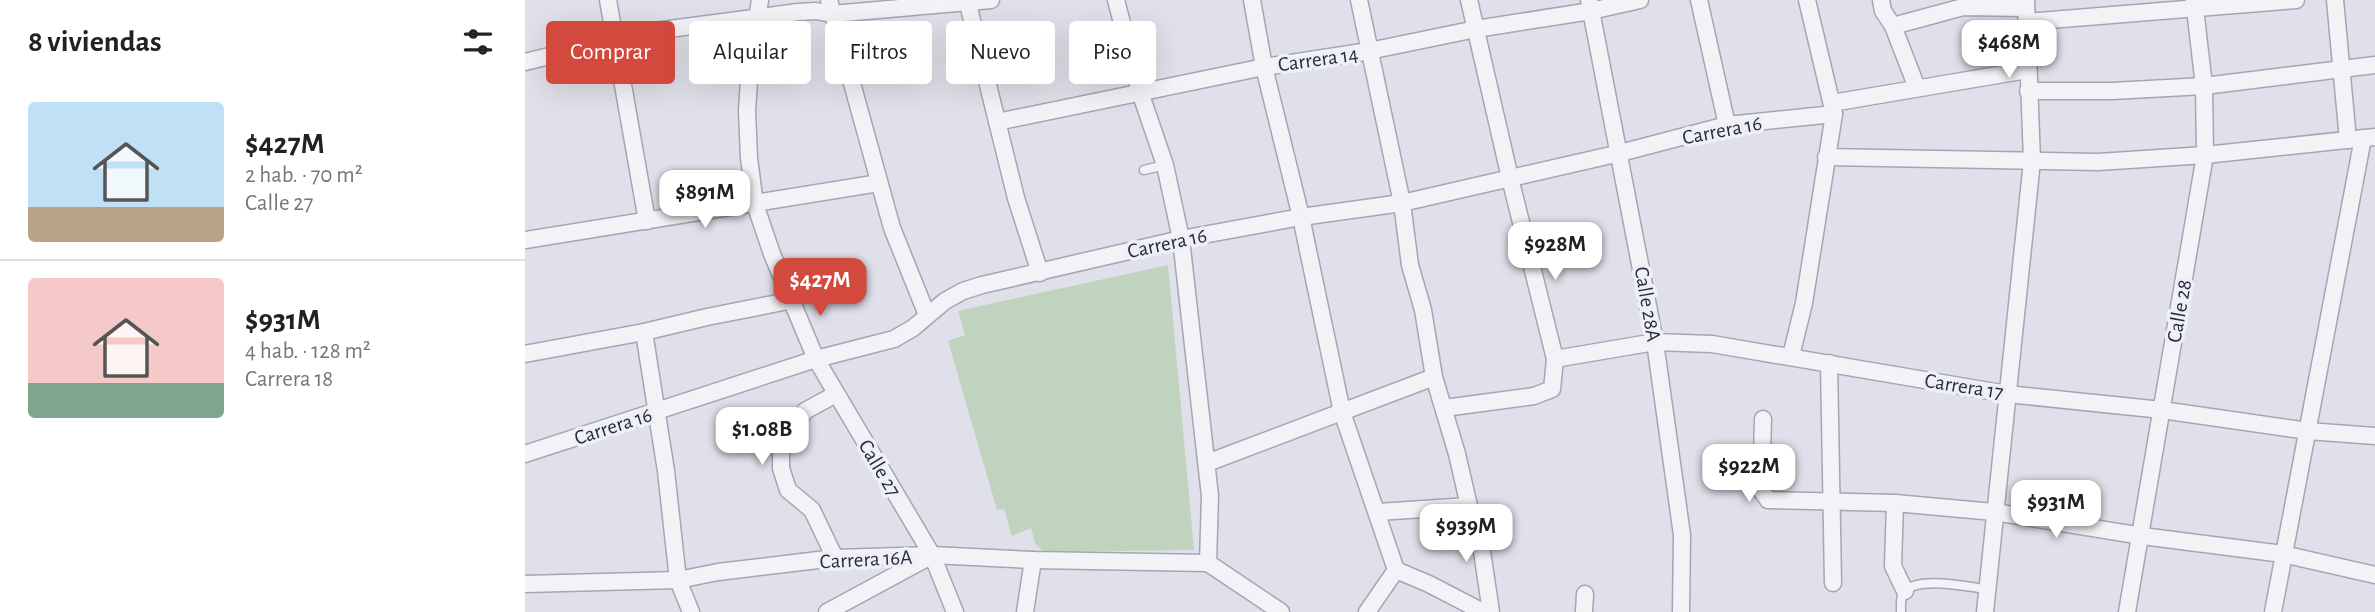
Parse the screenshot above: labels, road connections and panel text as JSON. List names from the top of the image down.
{
  "streets": {
    "street": [
      "Carrera 14",
      "Carrera 16",
      "Calle 28A",
      "Calle 28",
      "Carrera 17",
      "Calle 27",
      "Carrera 16A"
    ]
  },
  "crossings": [
    ["Carrera 14", "Calle 28A"],
    ["Carrera 16", "Calle 28A"],
    ["Carrera 16", "Calle 27"],
    ["Calle 28A", "Carrera 17"],
    ["Calle 28", "Carrera 17"],
    ["Calle 27", "Carrera 16A"]
  ],
  "page": {
    "heading": "8 viviendas",
    "price": [
      "$468M",
      "$891M",
      "$928M",
      "$427M",
      "$1.08B",
      "$922M",
      "$931M",
      "$939M"
    ],
    "chip": [
      "Comprar",
      "Alquilar",
      "Filtros",
      "Nuevo",
      "Piso"
    ],
    "list": [
      {
        "name": "$427M",
        "note": "2 hab. · 70 m² · Calle 27"
      },
      {
        "name": "$931M",
        "note": "4 hab. · 128 m² · Carrera 18"
      }
    ]
  }
}
